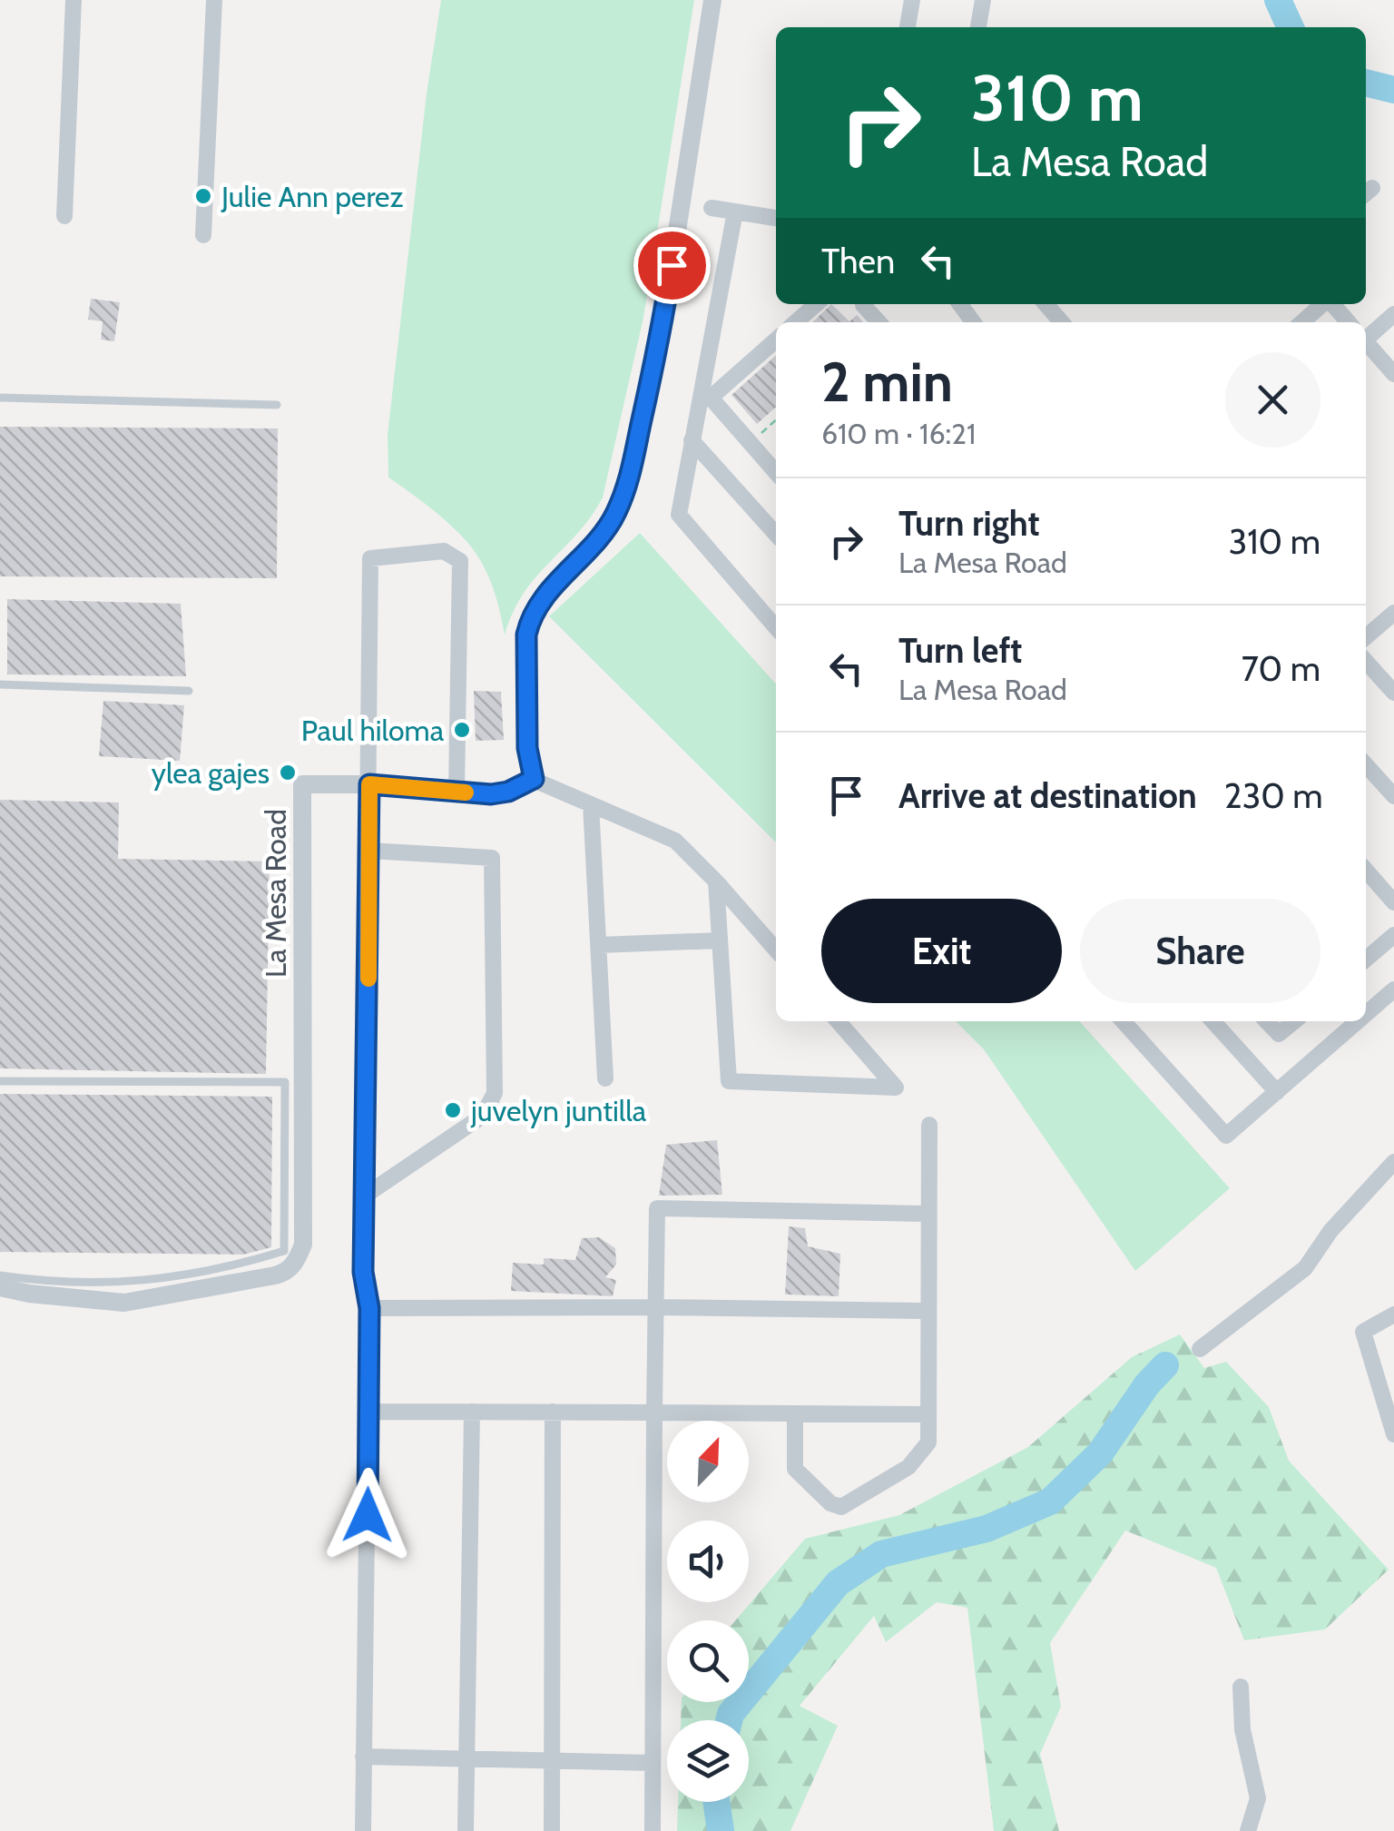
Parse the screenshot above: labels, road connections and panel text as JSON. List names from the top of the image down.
{
  "streets": {
    "street": ["La Mesa Road"]
  },
  "places": [
    "Julie Ann perez",
    "Paul hiloma",
    "ylea gajes",
    "juvelyn juntilla"
  ],
  "north": "top right",
  "page": {
    "turn": ["310 m", "La Mesa Road"],
    "then": "Then",
    "heading": ["2 min", "610 m · 16:21"],
    "list": [
      {
        "name": "Turn right",
        "note": "La Mesa Road",
        "value": "310 m"
      },
      {
        "name": "Turn left",
        "note": "La Mesa Road",
        "value": "70 m"
      },
      {
        "name": "Arrive at destination",
        "value": "230 m"
      }
    ],
    "buttons": ["Exit", "Share"]
  }
}
